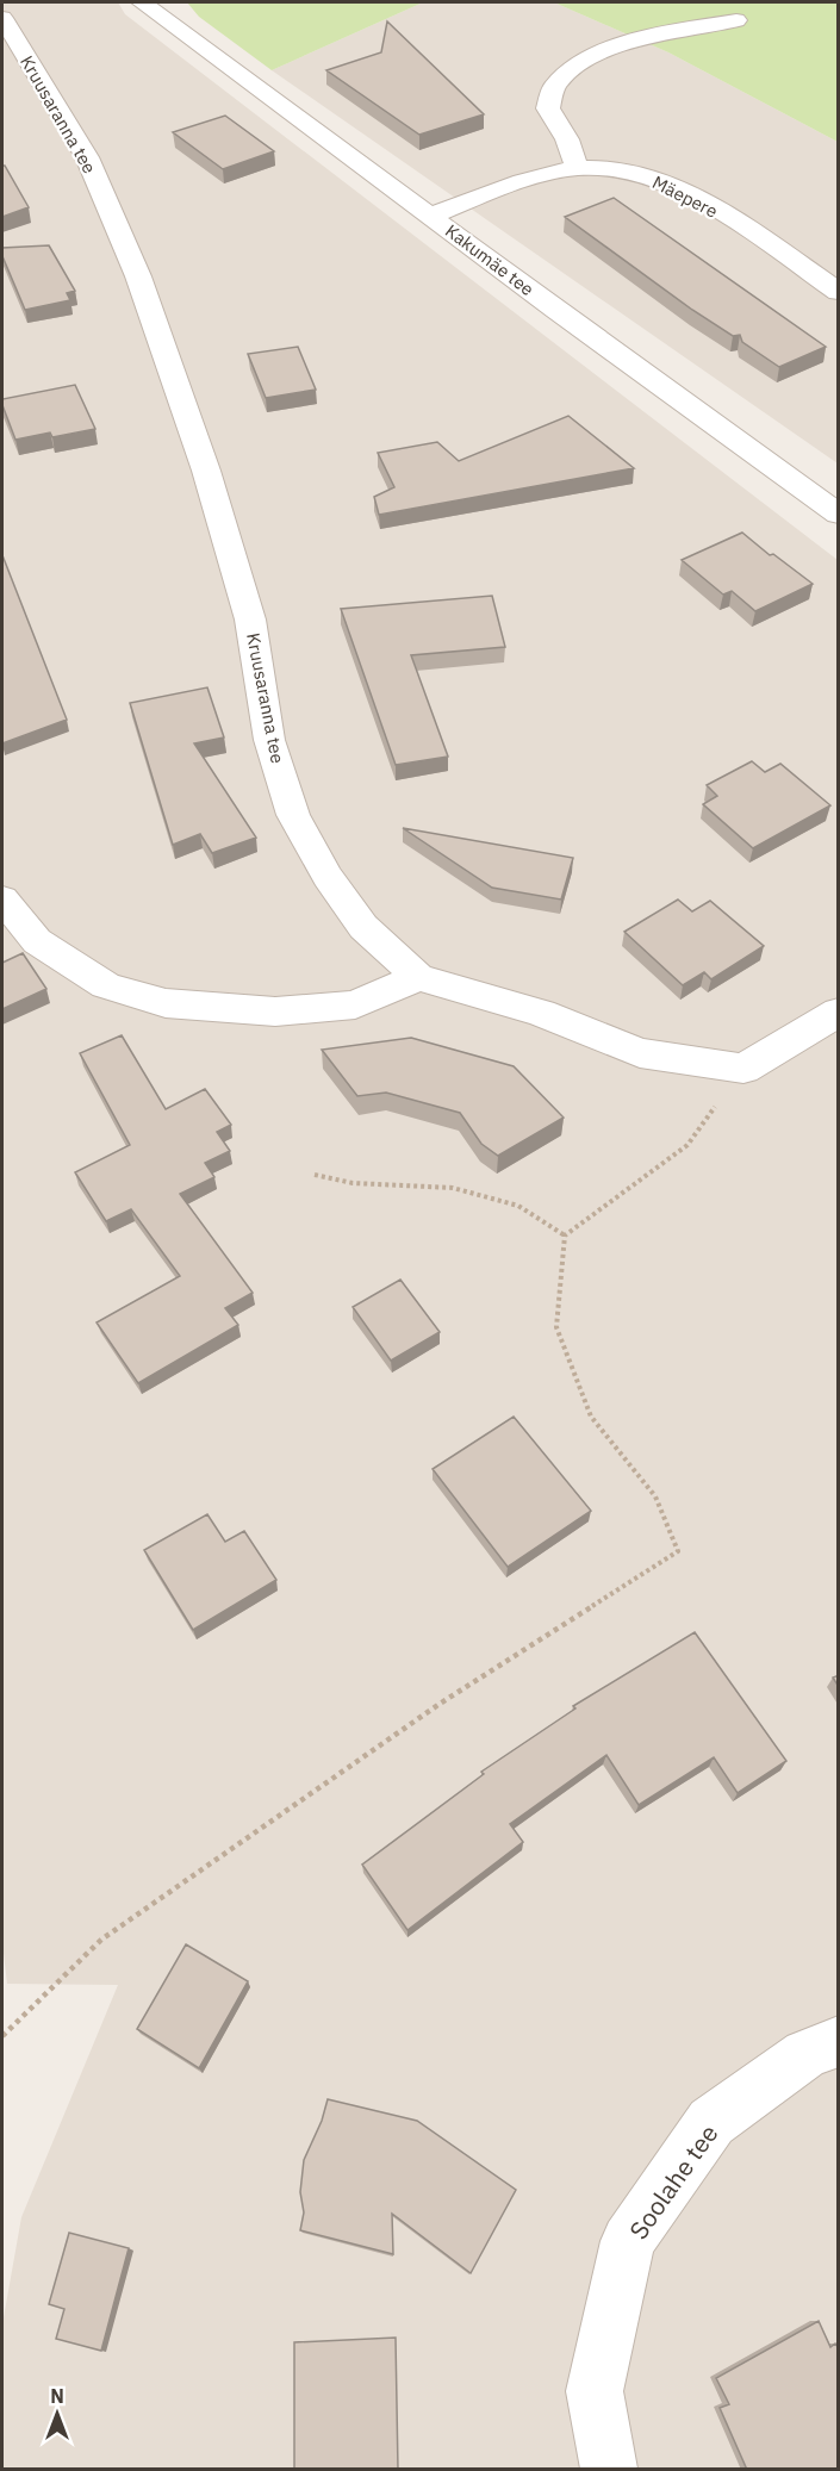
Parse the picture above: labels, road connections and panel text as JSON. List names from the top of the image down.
{
  "streets": {
    "street": [
      "Kruusaranna tee",
      "Mäepere",
      "Kakumäe tee",
      "Soolahe tee"
    ]
  },
  "crossings": [
    ["Mäepere", "Kakumäe tee"]
  ],
  "north": "top"
}
